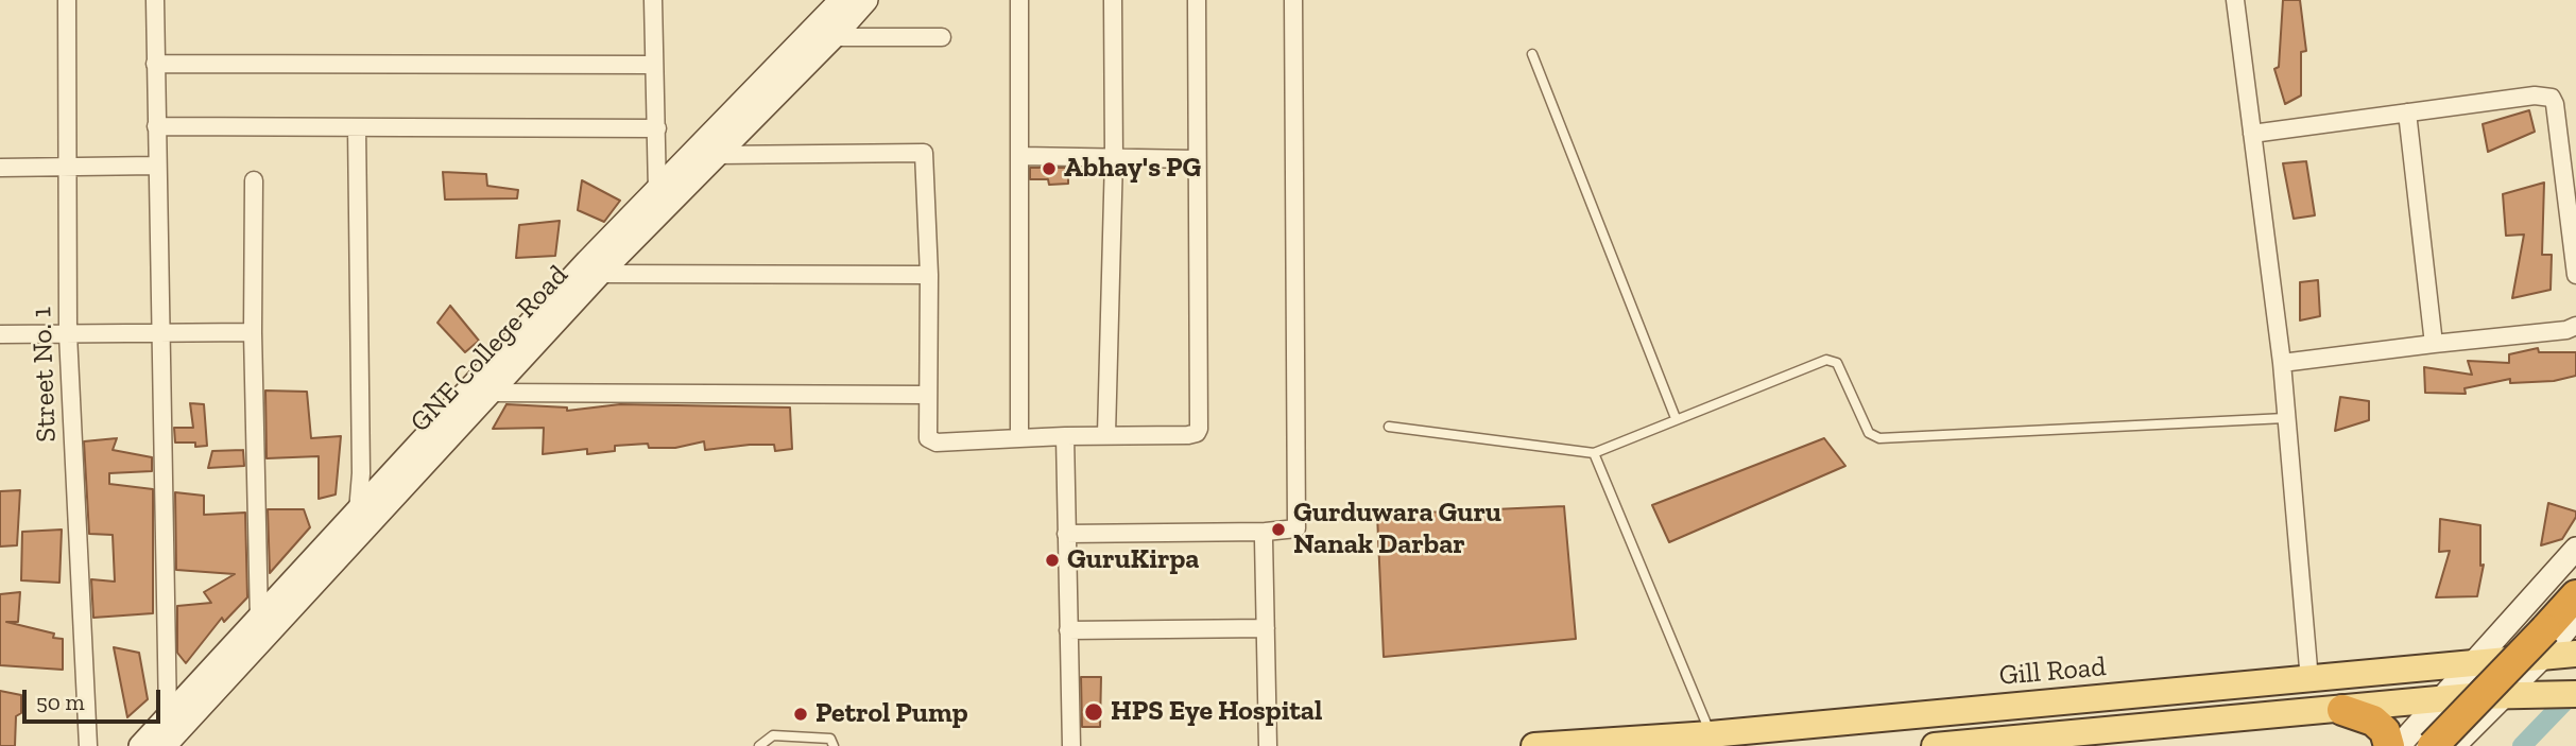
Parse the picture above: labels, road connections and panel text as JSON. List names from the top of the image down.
{
  "streets": {
    "main road": ["Gill Road"],
    "street": ["GNE College Road", "Street No. 1"]
  },
  "places": [
    "Abhay's PG",
    "Gurduwara Guru Nanak Darbar",
    "GuruKirpa",
    "HPS Eye Hospital",
    "Petrol Pump"
  ],
  "scale_bar": "50 m"
}
